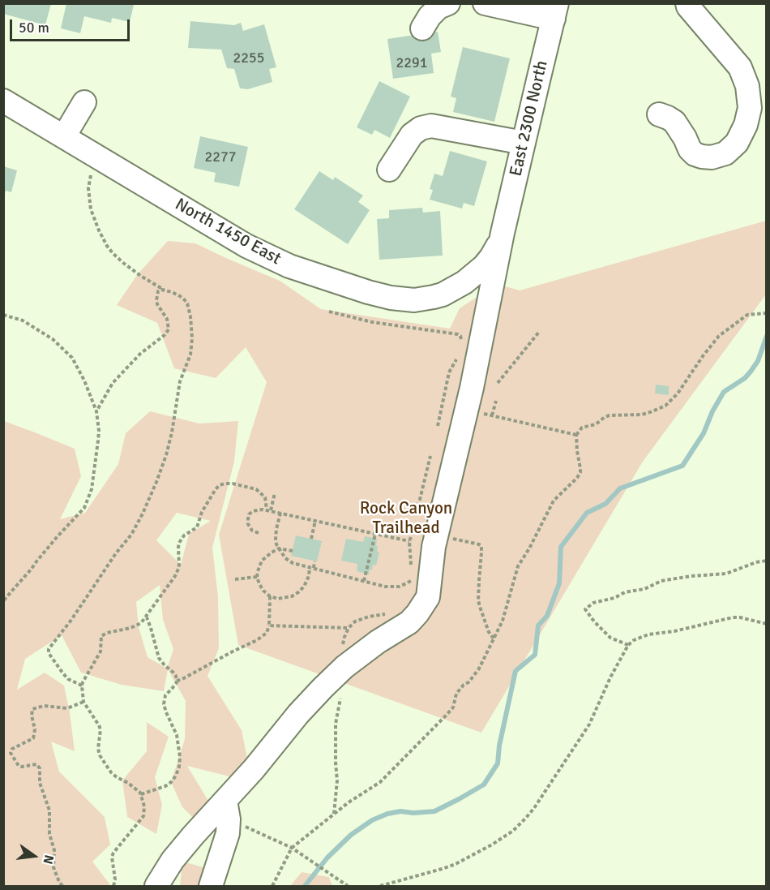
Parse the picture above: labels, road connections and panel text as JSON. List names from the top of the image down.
{
  "streets": {
    "street": ["East 2300 North", "North 1450 East"]
  },
  "crossings": [
    ["East 2300 North", "North 1450 East"]
  ],
  "parks": ["Rock Canyon Trailhead"],
  "house_numbers": ["2255", "2291", "2277"],
  "scale_bar": "50 m",
  "north": "right"
}
